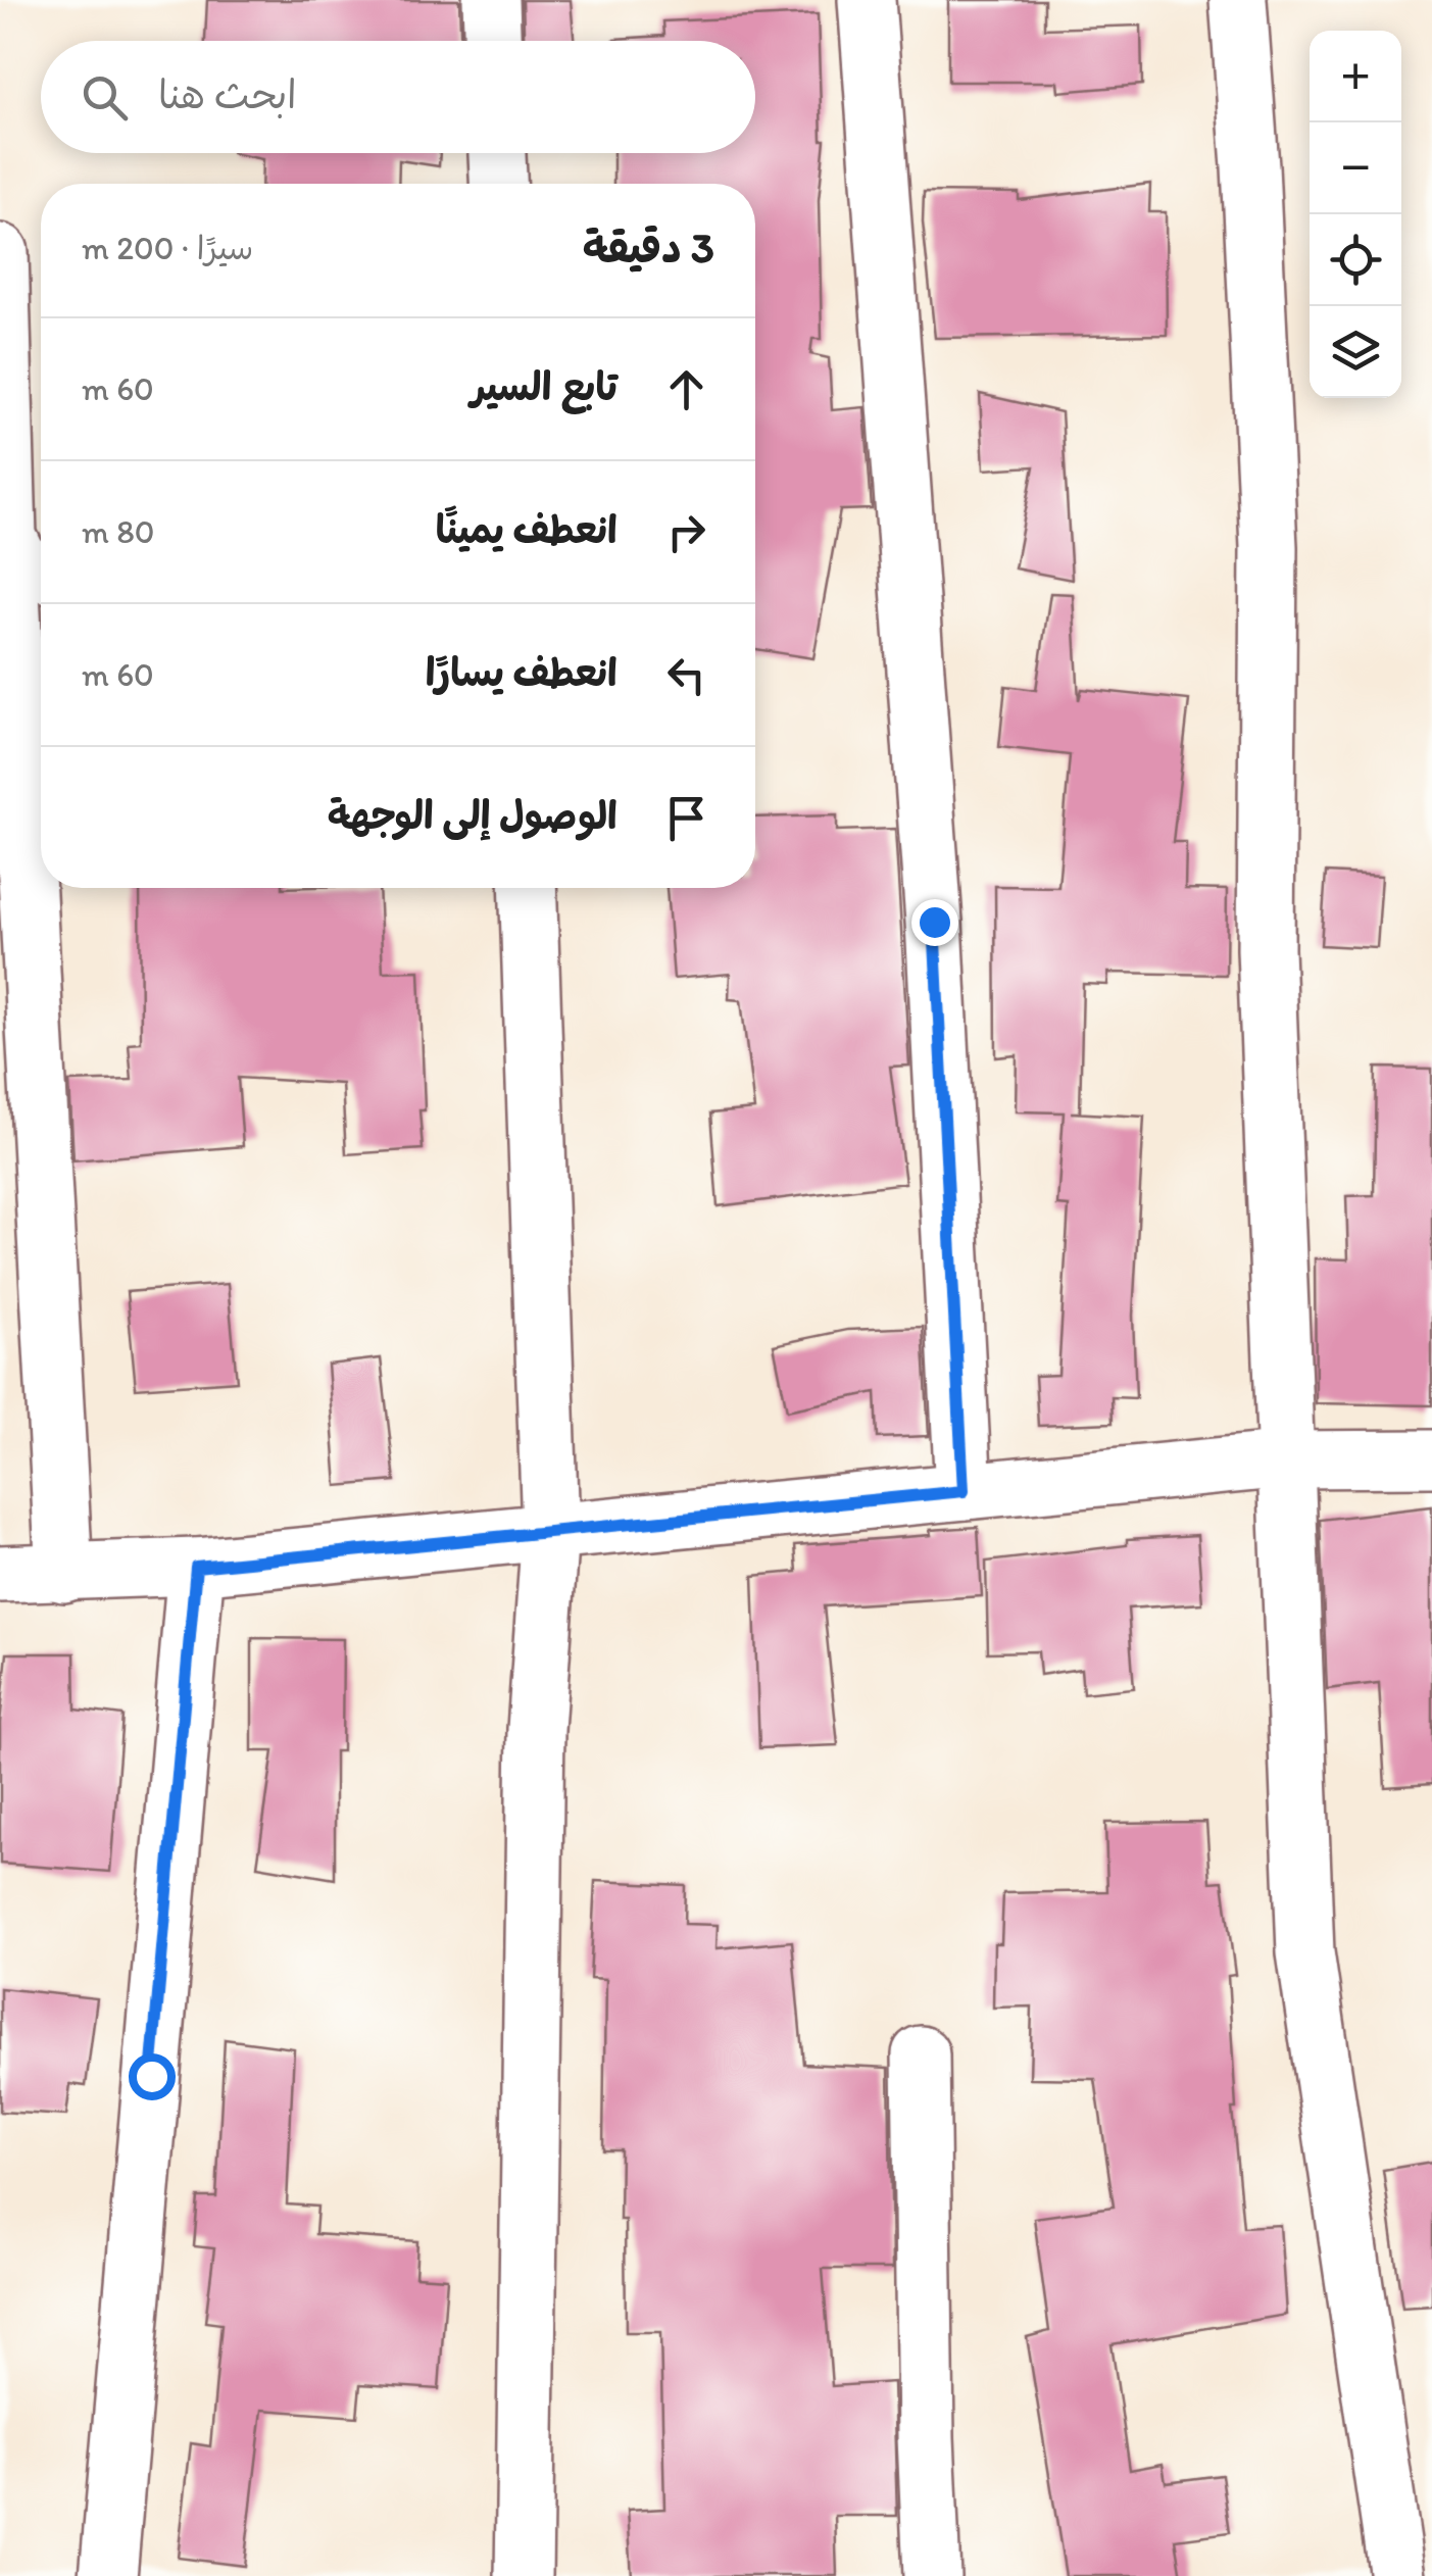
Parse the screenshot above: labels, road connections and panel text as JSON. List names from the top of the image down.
{
  "page": {
    "map_buttons": ["+", "−"],
    "search": "ابحث هنا",
    "heading": ["3 دقيقة", "سيرًا · 200 m"],
    "list": [
      ["تابع السير", "60 m"],
      ["انعطف يمينًا", "80 m"],
      ["انعطف يسارًا", "60 m"],
      "الوصول إلى الوجهة"
    ]
  }
}
